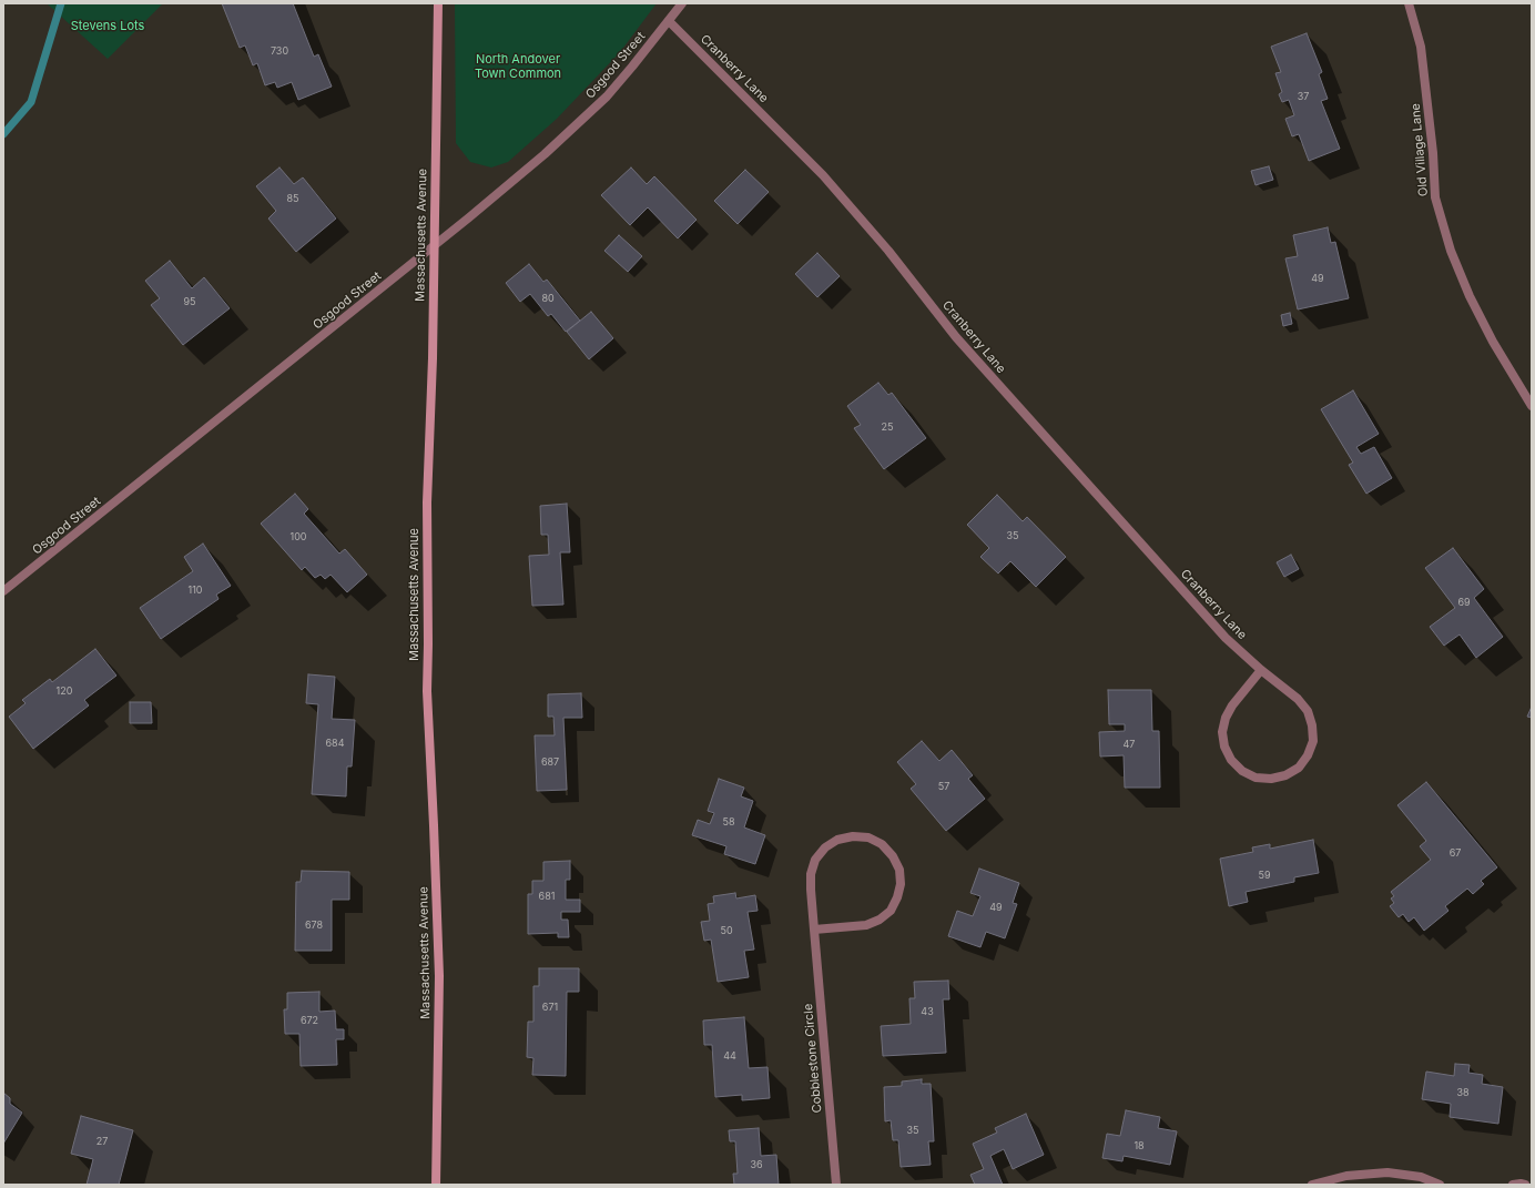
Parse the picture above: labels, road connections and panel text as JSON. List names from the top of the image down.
{
  "streets": {
    "main road": ["Massachusetts Avenue"],
    "street": [
      "Osgood Street",
      "Cranberry Lane",
      "Old Village Lane",
      "Cobblestone Circle"
    ]
  },
  "crossings": [
    ["Osgood Street", "Cranberry Lane"],
    ["Osgood Street", "Massachusetts Avenue"]
  ],
  "parks": ["Stevens Lots", "North Andover Town Common"],
  "house_numbers": [
    "730",
    "37",
    "85",
    "49",
    "80",
    "95",
    "25",
    "35",
    "100",
    "110",
    "69",
    "120",
    "684",
    "47",
    "687",
    "57",
    "58",
    "67",
    "59",
    "681",
    "49",
    "678",
    "50",
    "671",
    "43",
    "672",
    "44",
    "38",
    "35",
    "27",
    "18",
    "36"
  ]
}
